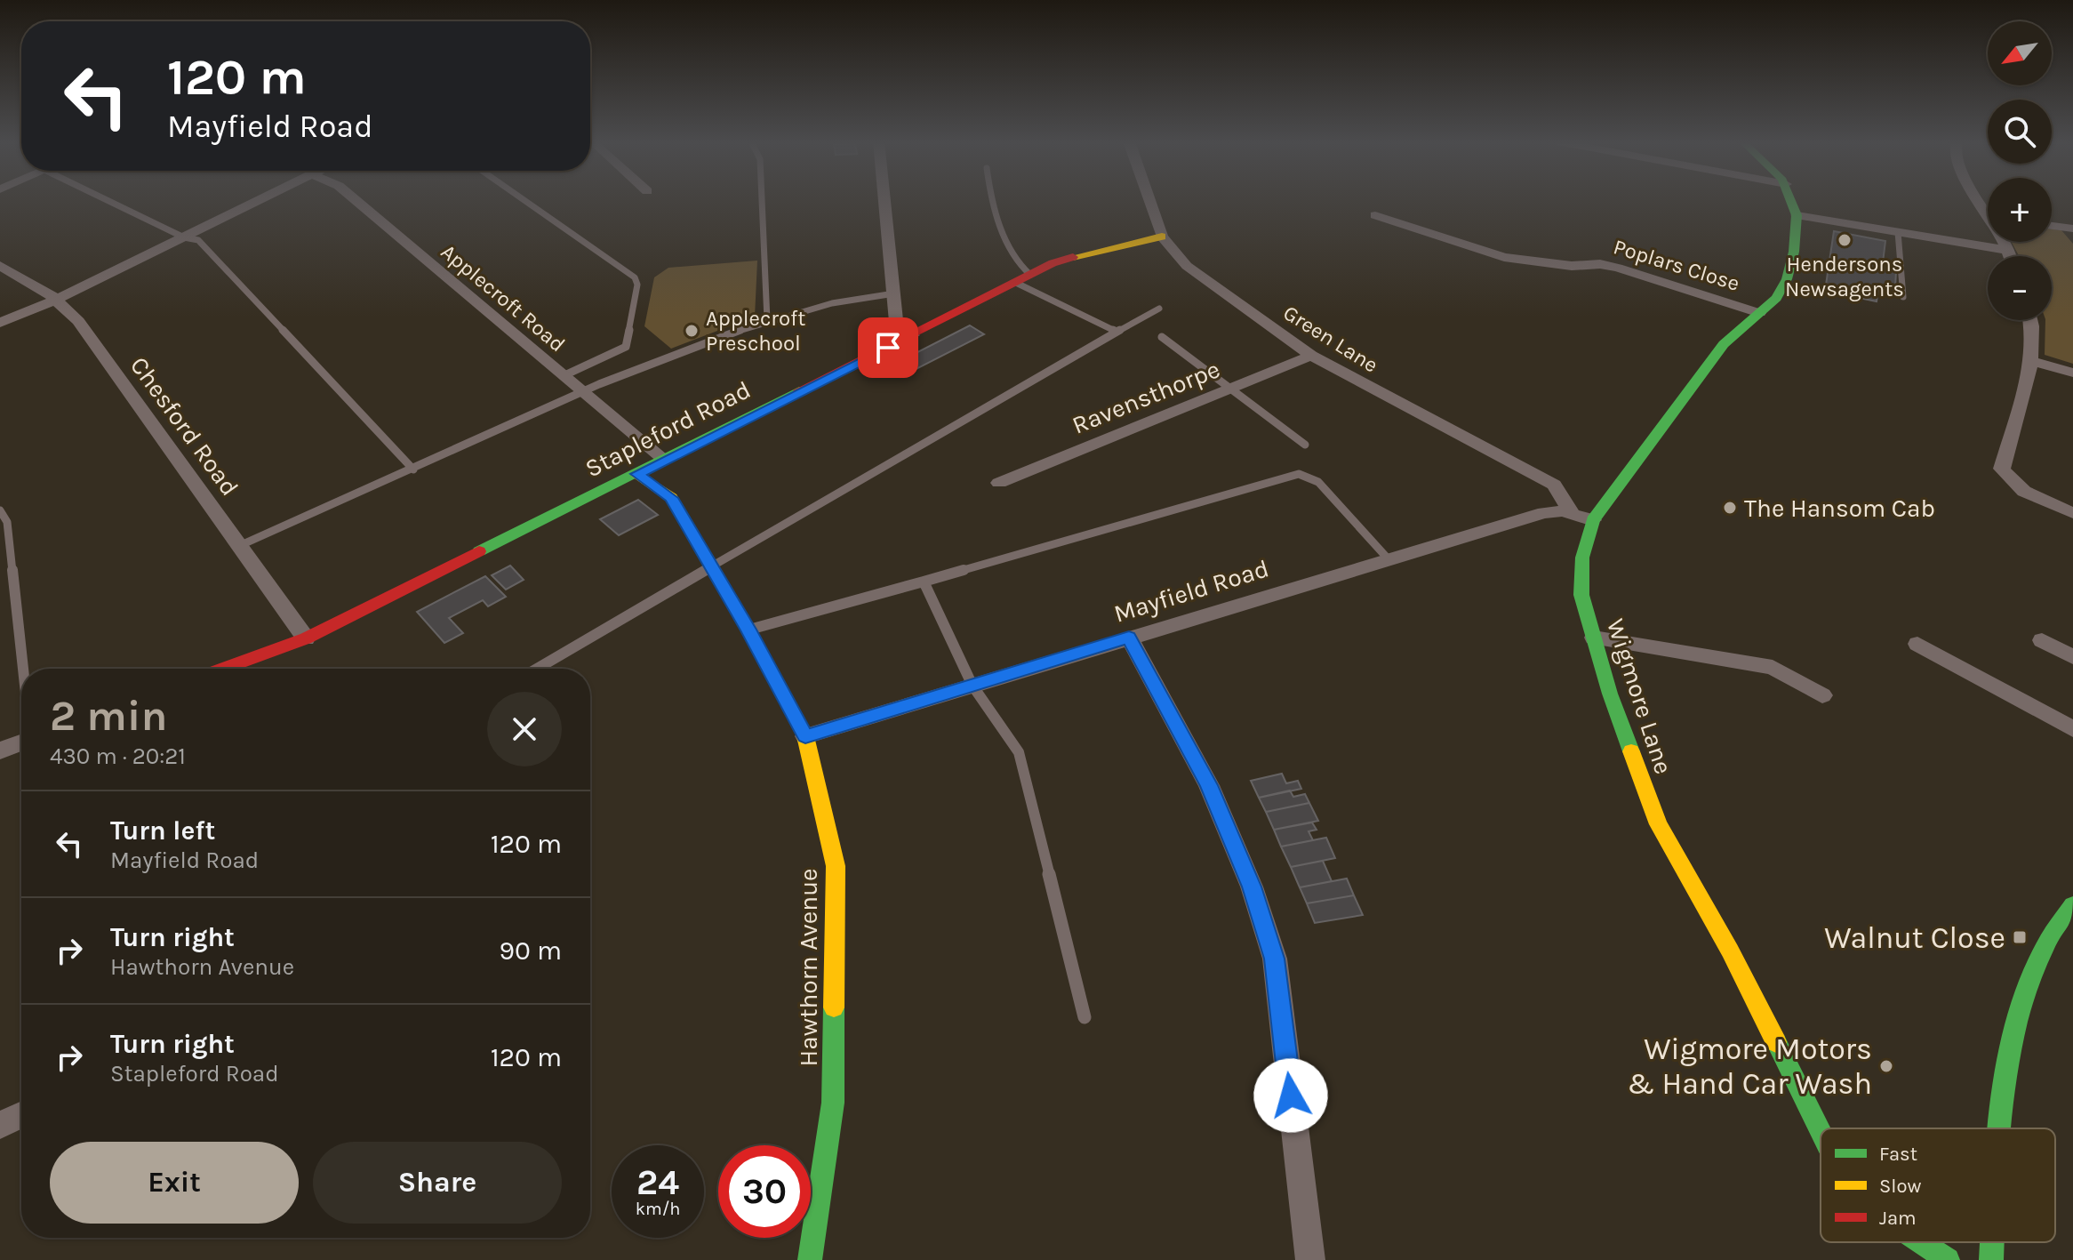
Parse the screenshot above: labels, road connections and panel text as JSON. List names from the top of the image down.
{
  "streets": {
    "street": [
      "Poplars Close",
      "Applecroft Road",
      "Green Lane",
      "Ravensthorpe",
      "Chesford Road",
      "Stapleford Road",
      "Mayfield Road",
      "Wigmore Lane",
      "Hawthorn Avenue"
    ]
  },
  "crossings": [
    ["Poplars Close", "Wigmore Lane"],
    ["Applecroft Road", "Stapleford Road"],
    ["Green Lane", "Ravensthorpe"],
    ["Green Lane", "Stapleford Road"],
    ["Green Lane", "Mayfield Road"],
    ["Chesford Road", "Stapleford Road"],
    ["Stapleford Road", "Hawthorn Avenue"],
    ["Mayfield Road", "Wigmore Lane"],
    ["Mayfield Road", "Hawthorn Avenue"]
  ],
  "places": {
    "other": [
      "Hendersons Newsagents",
      "Applecroft Preschool",
      "The Hansom Cab",
      "Wigmore Motors & Hand Car Wash"
    ],
    "transit": ["Walnut Close"]
  },
  "legend": ["Fast", "Slow", "Jam"],
  "north": "bottom left",
  "page": {
    "map_buttons": ["+", "−"],
    "turn": ["120 m", "Mayfield Road"],
    "heading": ["2 min", "430 m · 20:21"],
    "list": [
      {
        "name": "Turn left",
        "note": "Mayfield Road",
        "value": "120 m"
      },
      {
        "name": "Turn right",
        "note": "Hawthorn Avenue",
        "value": "90 m"
      },
      {
        "name": "Turn right",
        "note": "Stapleford Road",
        "value": "120 m"
      }
    ],
    "buttons": ["Exit", "Share"],
    "speed": "24 km/h",
    "limit": "30"
  }
}
